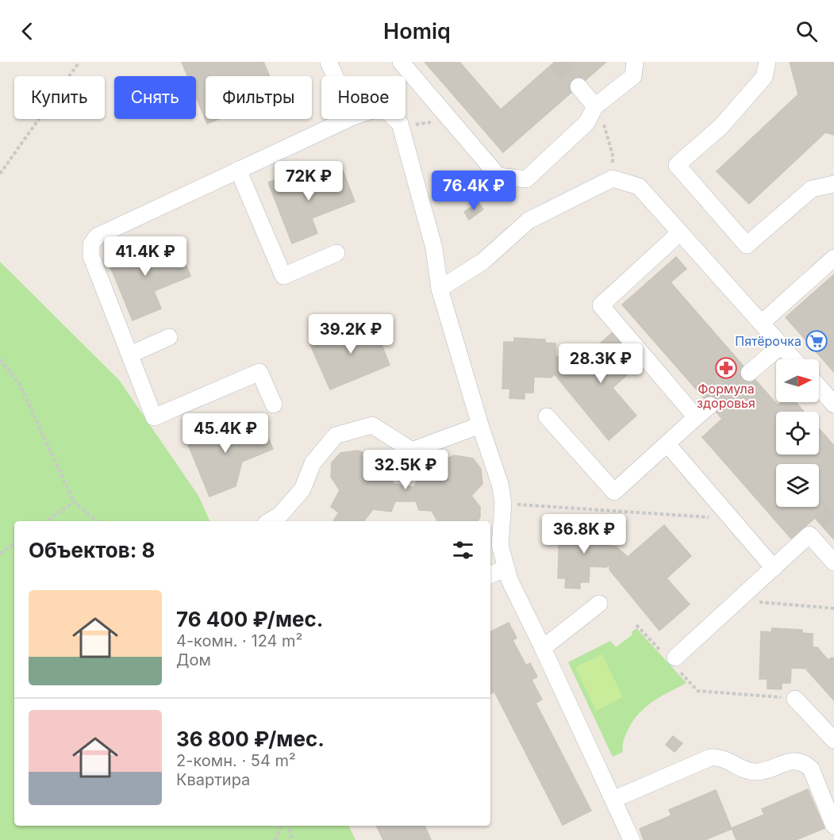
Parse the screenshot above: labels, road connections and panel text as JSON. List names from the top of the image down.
{
  "places": {
    "supermarket": ["Пятёрочка"],
    "pharmacy": ["Формула здоровья"]
  },
  "north": "right",
  "page": {
    "header": "Homiq",
    "chip": [
      "Купить",
      "Снять",
      "Фильтры",
      "Новое"
    ],
    "price": [
      "72K ₽",
      "76.4K ₽",
      "41.4K ₽",
      "39.2K ₽",
      "28.3K ₽",
      "45.4K ₽",
      "32.5K ₽",
      "36.8K ₽"
    ],
    "heading": "Объектов: 8",
    "list": [
      {
        "name": "76 400 ₽/мес.",
        "note": "4-комн. · 124 m² · Дом"
      },
      {
        "name": "36 800 ₽/мес.",
        "note": "2-комн. · 54 m² · Квартира"
      }
    ]
  }
}
